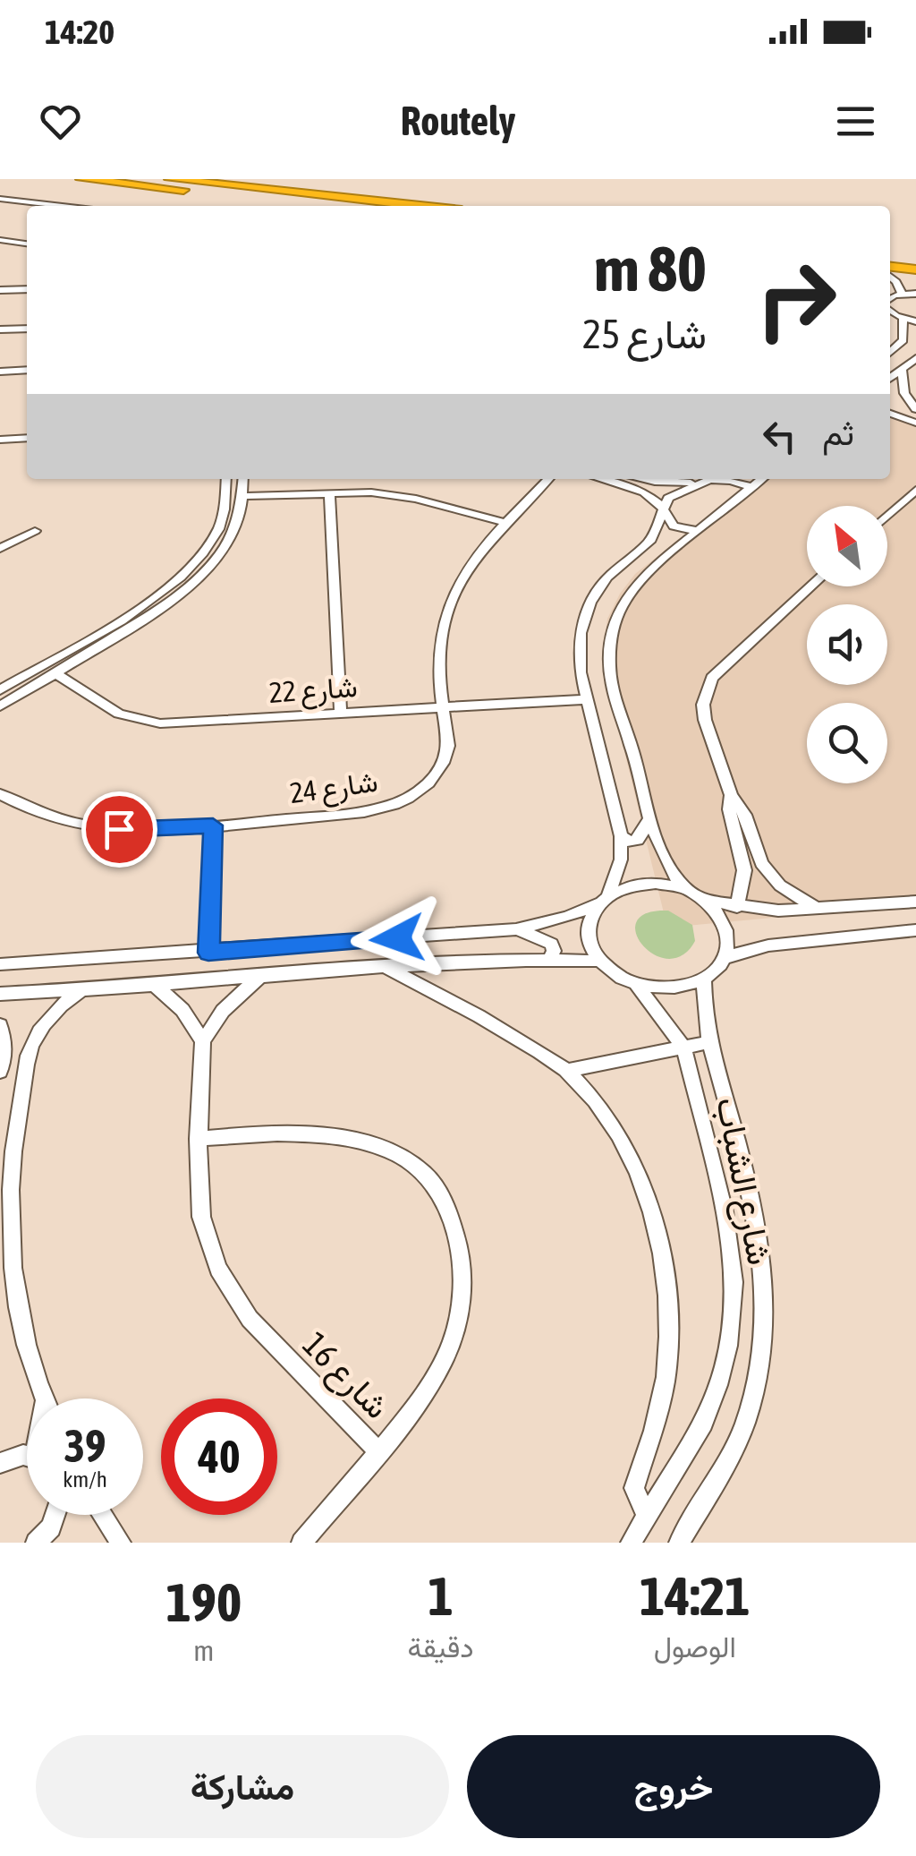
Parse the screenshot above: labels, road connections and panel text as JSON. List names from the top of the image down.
{
  "streets": {
    "street": [
      "شارع 22",
      "شارع 24",
      "شارع الشباب",
      "شارع 16"
    ]
  },
  "crossings": [
    ["شارع 22", "شارع 24"]
  ],
  "north": "top left",
  "page": {
    "status": "14:20",
    "header": "Routely",
    "turn": ["80 m", "شارع 25"],
    "then": "ثم",
    "speed": "39 km/h",
    "limit": "40",
    "eta": [
      "14:21",
      "الوصول",
      "1",
      "دقيقة",
      "190",
      "m"
    ],
    "buttons": ["خروج", "مشاركة"]
  }
}
